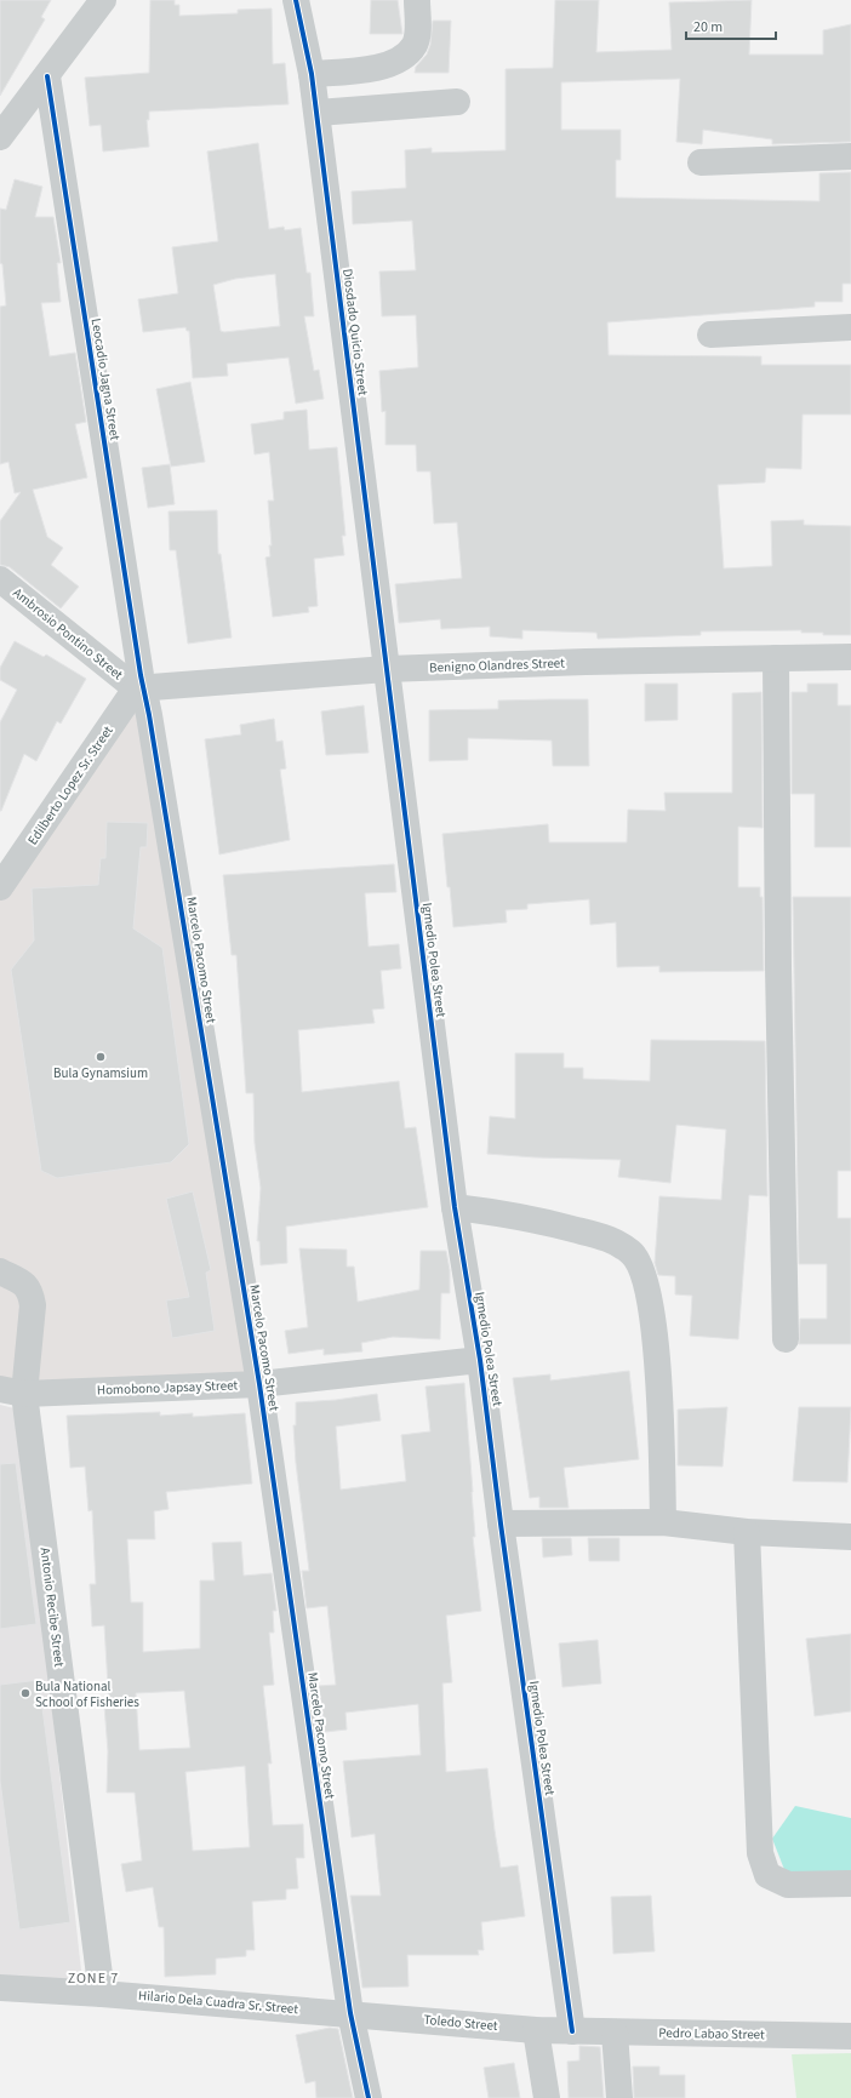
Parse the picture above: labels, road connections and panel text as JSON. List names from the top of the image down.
{
  "streets": {
    "street": [
      "Diosdado Quicio Street",
      "Leocadio Jagna Street",
      "Ambrosio Pontino Street",
      "Benigno Olandres Street",
      "Edilberto Lopez Sr. Street",
      "Marcelo Pacomo Street",
      "Igmedio Polea Street",
      "Homobono Japsay Street",
      "Antonio Recibe Street",
      "Hilario Dela Cuadra Sr. Street",
      "Toledo Street",
      "Pedro Labao Street"
    ]
  },
  "crossings": [
    ["Diosdado Quicio Street", "Benigno Olandres Street"],
    ["Diosdado Quicio Street", "Igmedio Polea Street"],
    ["Leocadio Jagna Street", "Ambrosio Pontino Street"],
    ["Leocadio Jagna Street", "Benigno Olandres Street"],
    ["Leocadio Jagna Street", "Edilberto Lopez Sr. Street"],
    ["Leocadio Jagna Street", "Marcelo Pacomo Street"],
    ["Ambrosio Pontino Street", "Benigno Olandres Street"],
    ["Ambrosio Pontino Street", "Edilberto Lopez Sr. Street"],
    ["Ambrosio Pontino Street", "Marcelo Pacomo Street"],
    ["Benigno Olandres Street", "Edilberto Lopez Sr. Street"],
    ["Benigno Olandres Street", "Marcelo Pacomo Street"],
    ["Benigno Olandres Street", "Igmedio Polea Street"],
    ["Edilberto Lopez Sr. Street", "Marcelo Pacomo Street"],
    ["Marcelo Pacomo Street", "Homobono Japsay Street"],
    ["Marcelo Pacomo Street", "Hilario Dela Cuadra Sr. Street"],
    ["Marcelo Pacomo Street", "Toledo Street"],
    ["Igmedio Polea Street", "Homobono Japsay Street"],
    ["Igmedio Polea Street", "Toledo Street"],
    ["Igmedio Polea Street", "Pedro Labao Street"],
    ["Homobono Japsay Street", "Antonio Recibe Street"],
    ["Antonio Recibe Street", "Hilario Dela Cuadra Sr. Street"],
    ["Hilario Dela Cuadra Sr. Street", "Toledo Street"],
    ["Toledo Street", "Pedro Labao Street"]
  ],
  "districts": ["ZONE 7"],
  "places": ["Bula Gynamsium", "Bula National School of Fisheries"],
  "scale_bar": "20 m"
}
